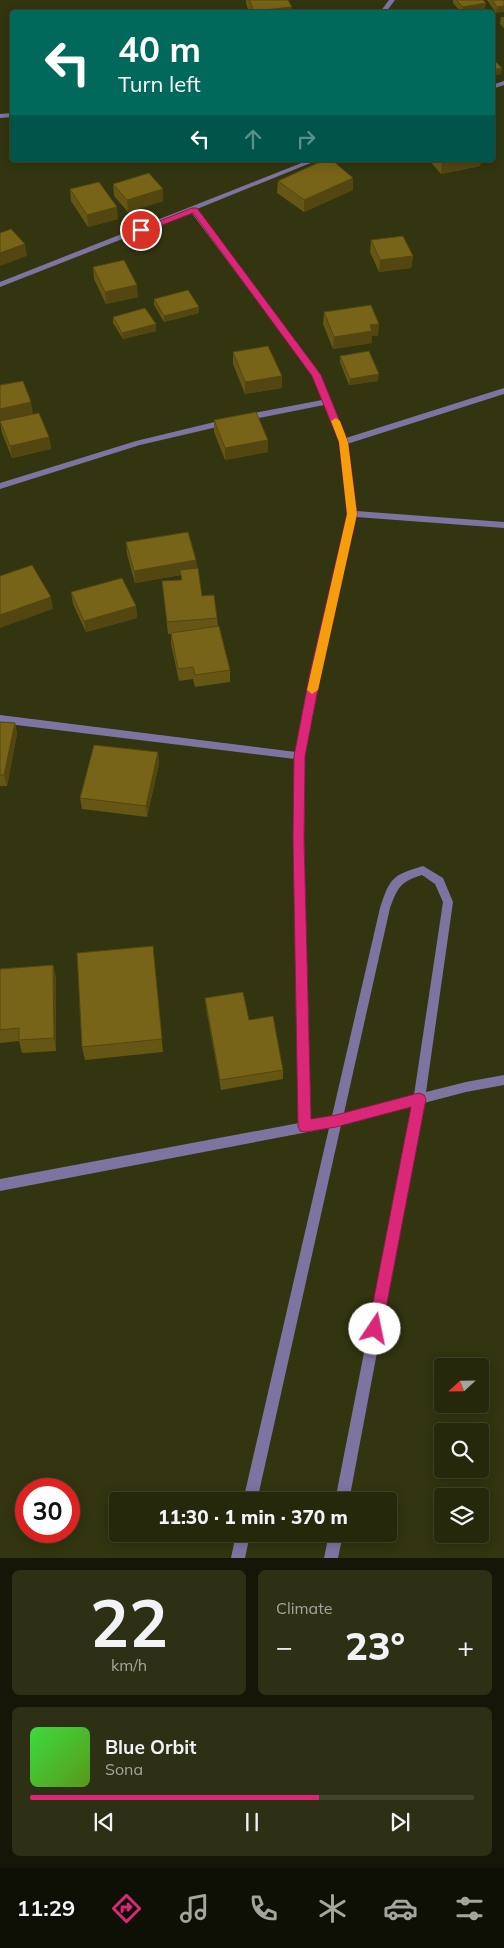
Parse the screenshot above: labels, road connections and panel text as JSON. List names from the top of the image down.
{
  "north": "left",
  "page": {
    "turn": ["40 m", "Turn left"],
    "limit": "30",
    "trip": "11:30 · 1 min · 370 m",
    "tile": [
      ["22", "km/h"],
      "Climate"
    ],
    "heat": ["−", "23°", "+"],
    "song": ["Blue Orbit", "Sona"],
    "tabs": "11:29"
  }
}
